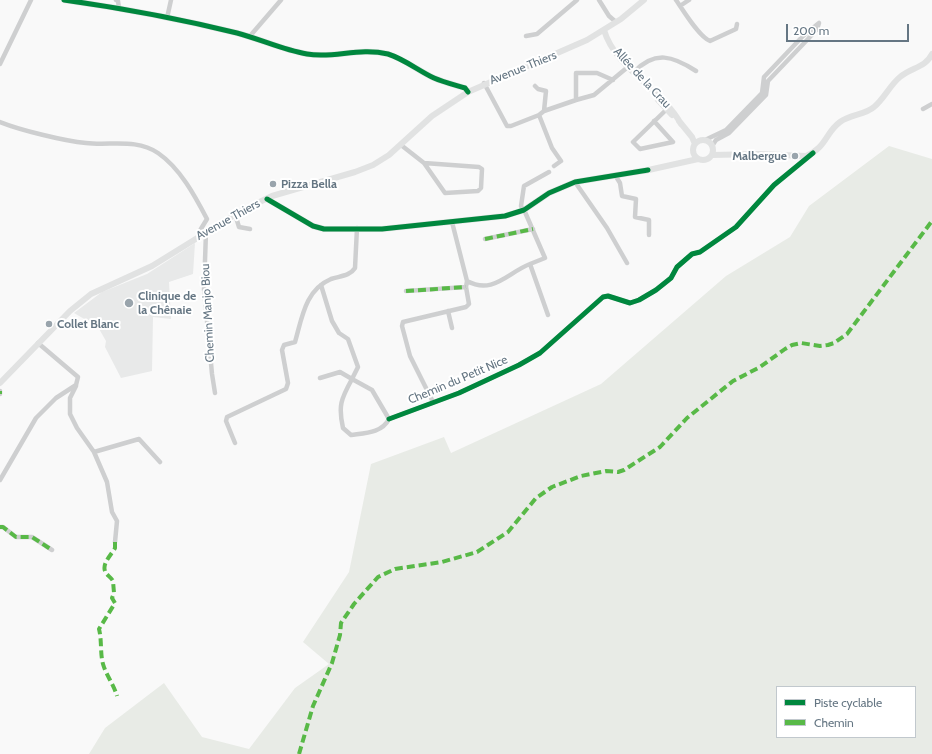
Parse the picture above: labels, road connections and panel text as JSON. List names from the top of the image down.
{
  "streets": {
    "street": [
      "Avenue Thiers",
      "Allée de la Crau",
      "Chemin Manjo Biou",
      "Chemin du Petit Nice"
    ]
  },
  "crossings": [
    ["Avenue Thiers", "Allée de la Crau"],
    ["Avenue Thiers", "Chemin Manjo Biou"]
  ],
  "places": [
    "Malbergue",
    "Pizza Bella",
    "Clinique de la Chênaie",
    "Collet Blanc"
  ],
  "legend": ["Piste cyclable", "Chemin"],
  "scale_bar": "200 m"
}
